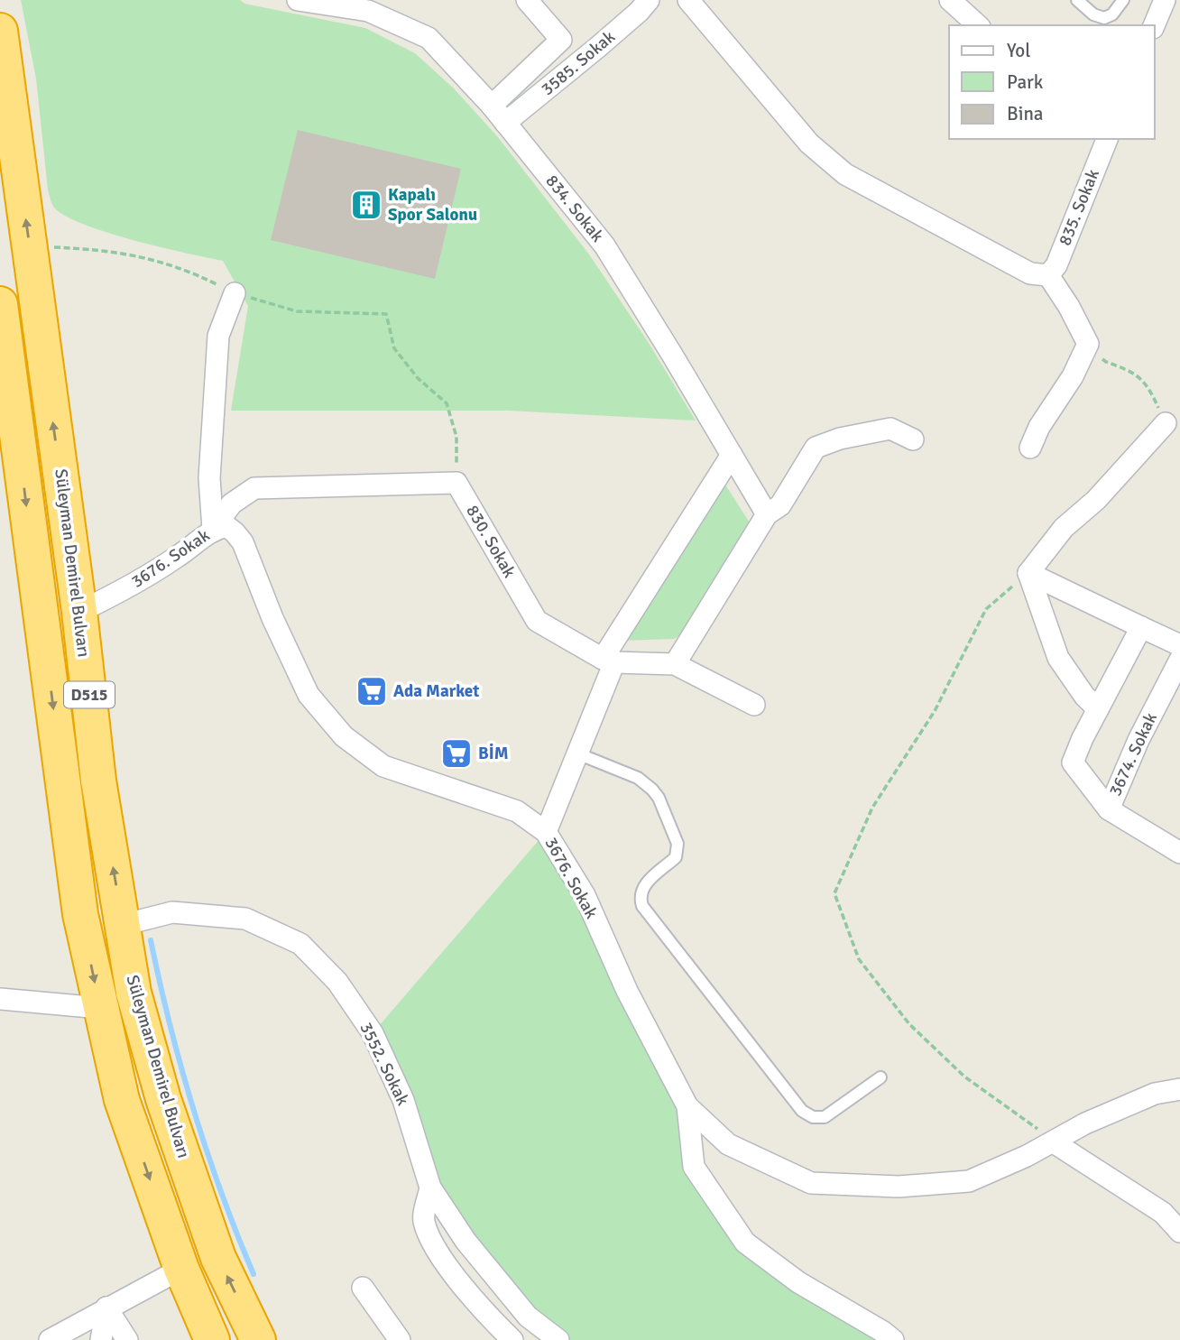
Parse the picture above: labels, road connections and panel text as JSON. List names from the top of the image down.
{
  "streets": {
    "highway": ["Süleyman Demirel Bulvarı", "D515"],
    "street": [
      "3585. Sokak",
      "835. Sokak",
      "834. Sokak",
      "830. Sokak",
      "3676. Sokak",
      "3674. Sokak",
      "3552. Sokak"
    ]
  },
  "crossings": [
    ["3585. Sokak", "834. Sokak"],
    ["3676. Sokak", "Süleyman Demirel Bulvarı"],
    ["Süleyman Demirel Bulvarı", "3552. Sokak"]
  ],
  "places": {
    "building": ["Kapalı Spor Salonu"],
    "supermarket": ["Ada Market", "BİM"]
  },
  "legend": ["Yol", "Park", "Bina"]
}
